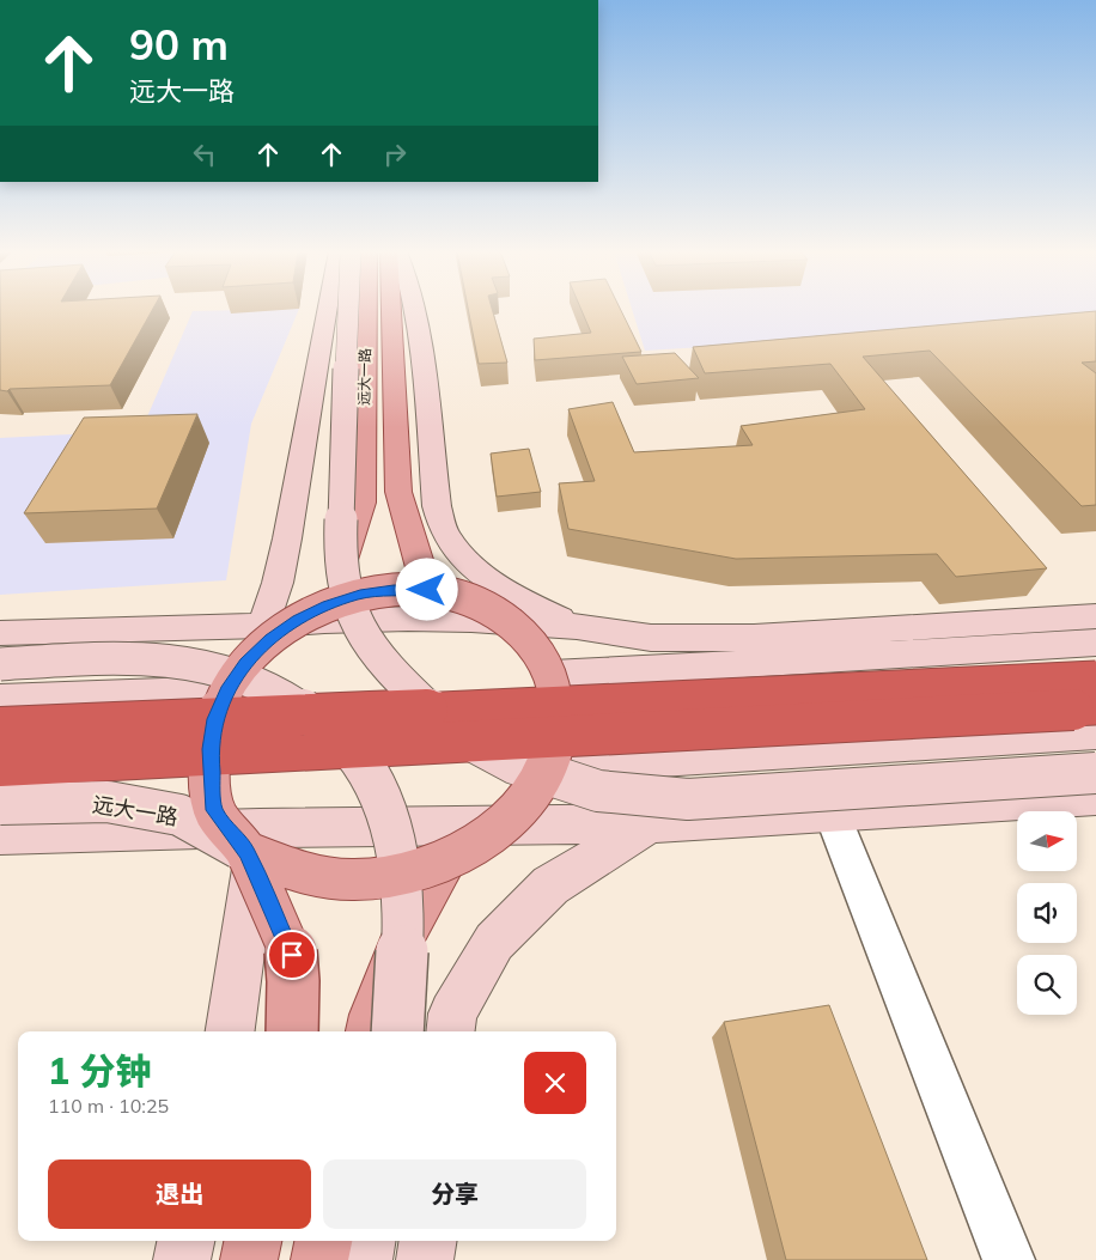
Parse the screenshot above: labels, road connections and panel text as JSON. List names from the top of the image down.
{
  "streets": {
    "main road": ["远大一路"]
  },
  "north": "right",
  "page": {
    "turn": ["90 m", "远大一路"],
    "heading": ["1 分钟", "110 m · 10:25"],
    "buttons": ["退出", "分享"]
  }
}
